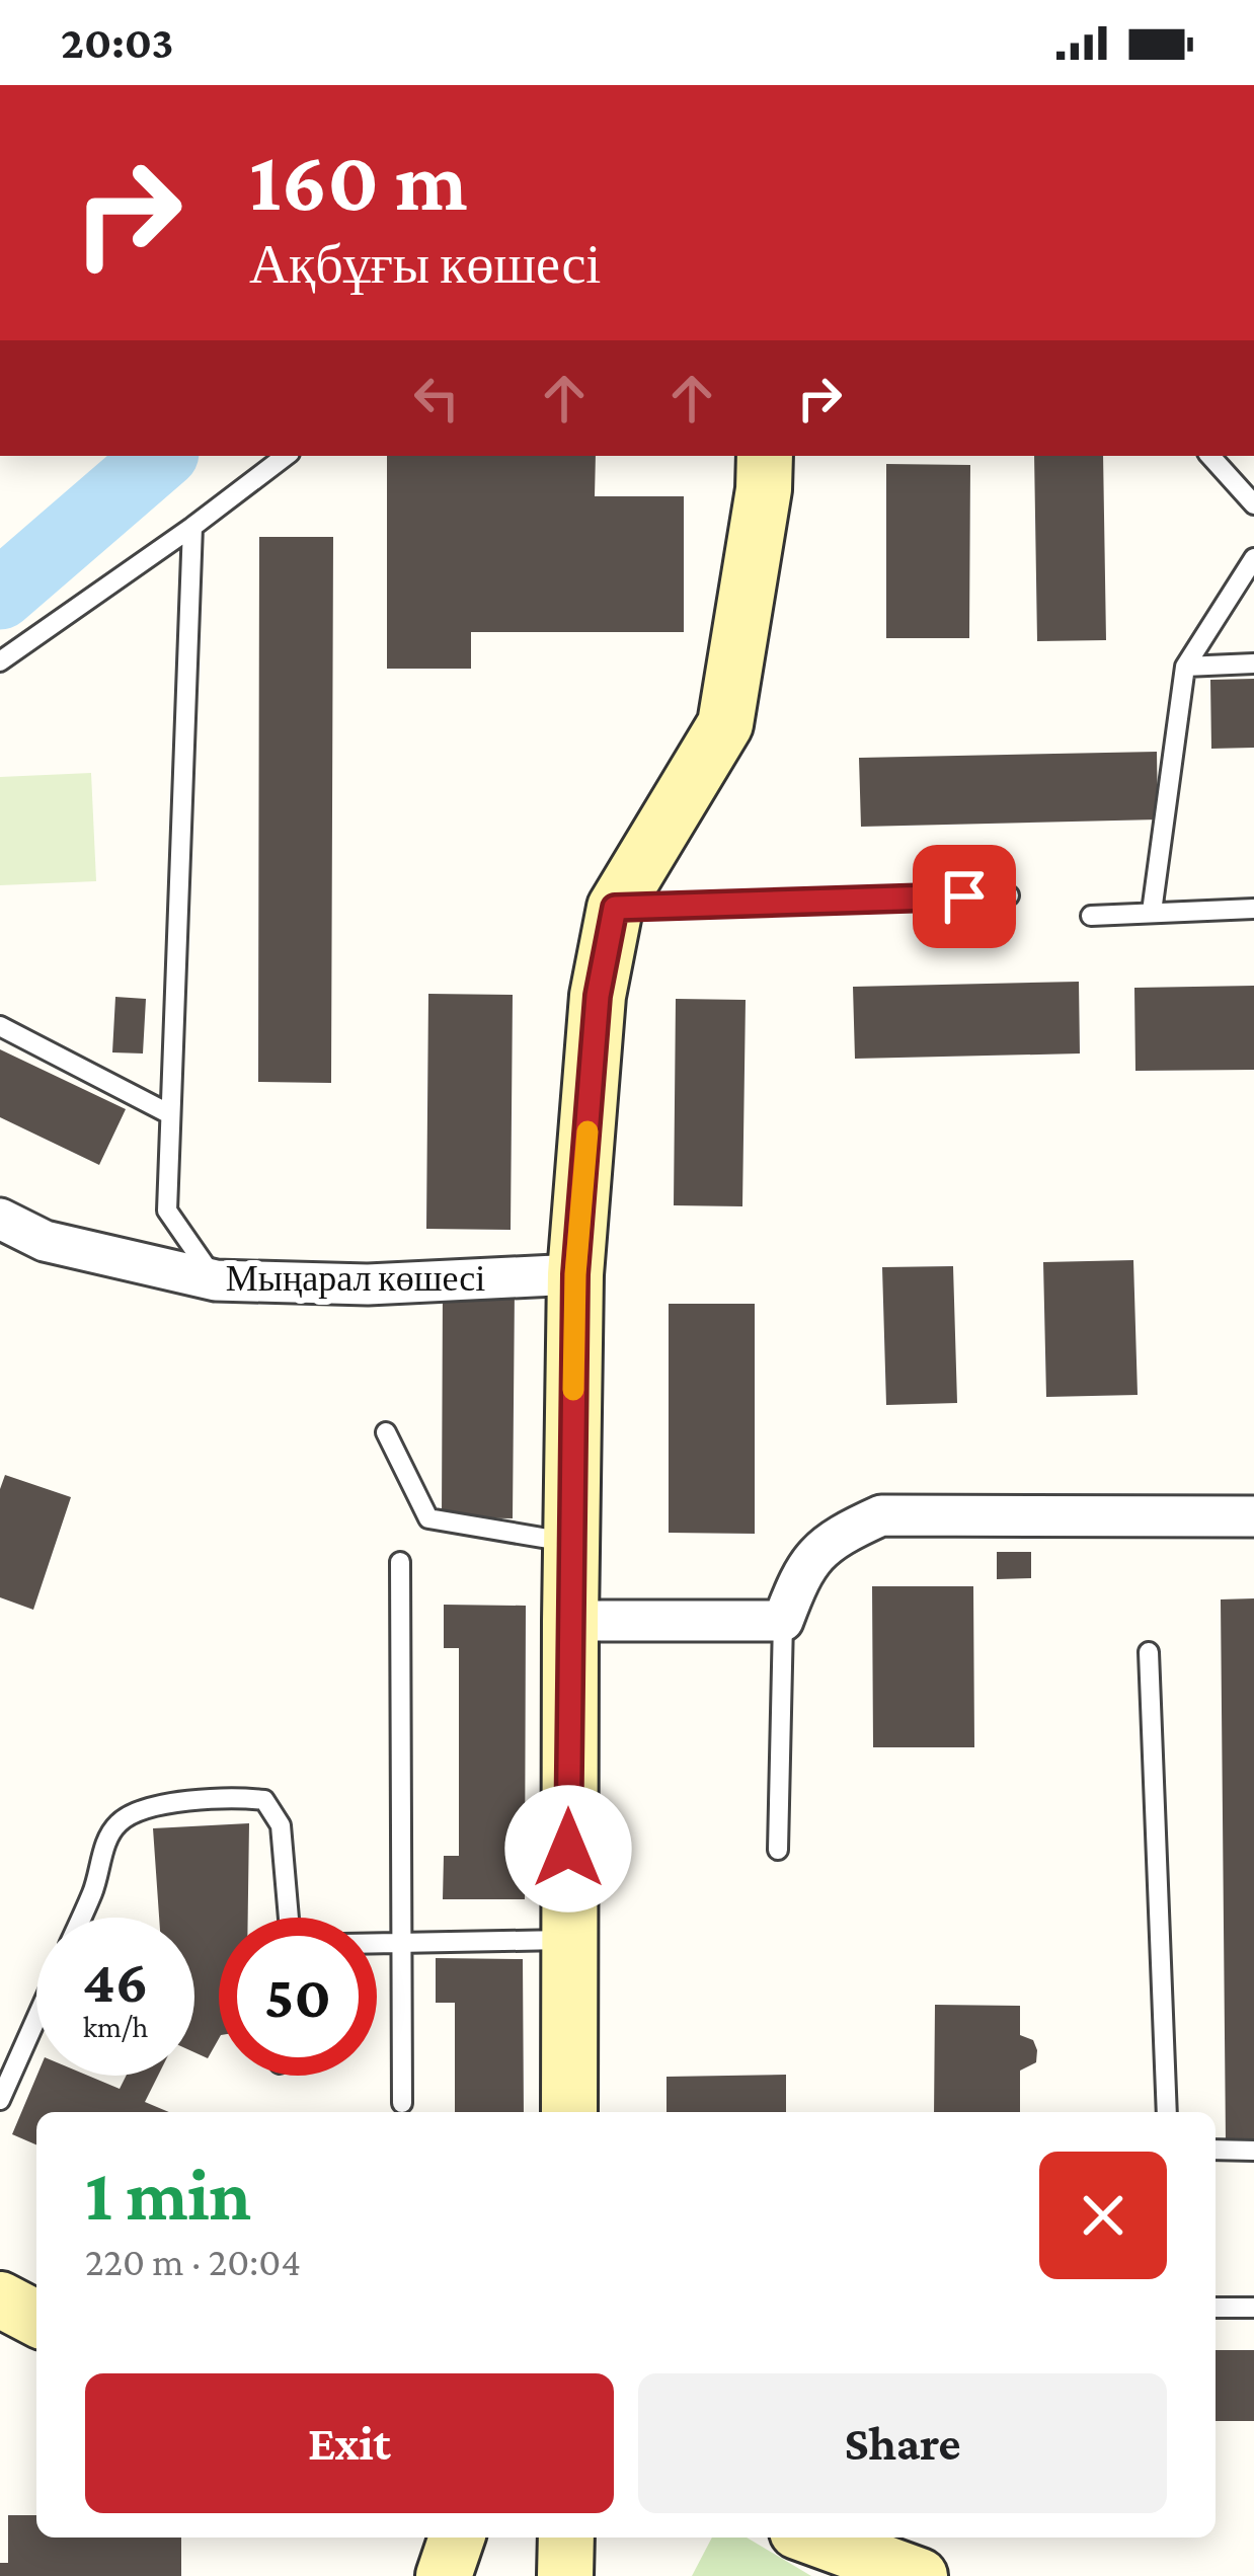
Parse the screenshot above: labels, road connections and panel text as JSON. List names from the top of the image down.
{
  "streets": {
    "street": ["Мыңарал көшесі"]
  },
  "page": {
    "status": "20:03",
    "turn": ["160 m", "Ақбұғы көшесі"],
    "speed": "46 km/h",
    "limit": "50",
    "heading": ["1 min", "220 m · 20:04"],
    "buttons": ["Exit", "Share"]
  }
}
